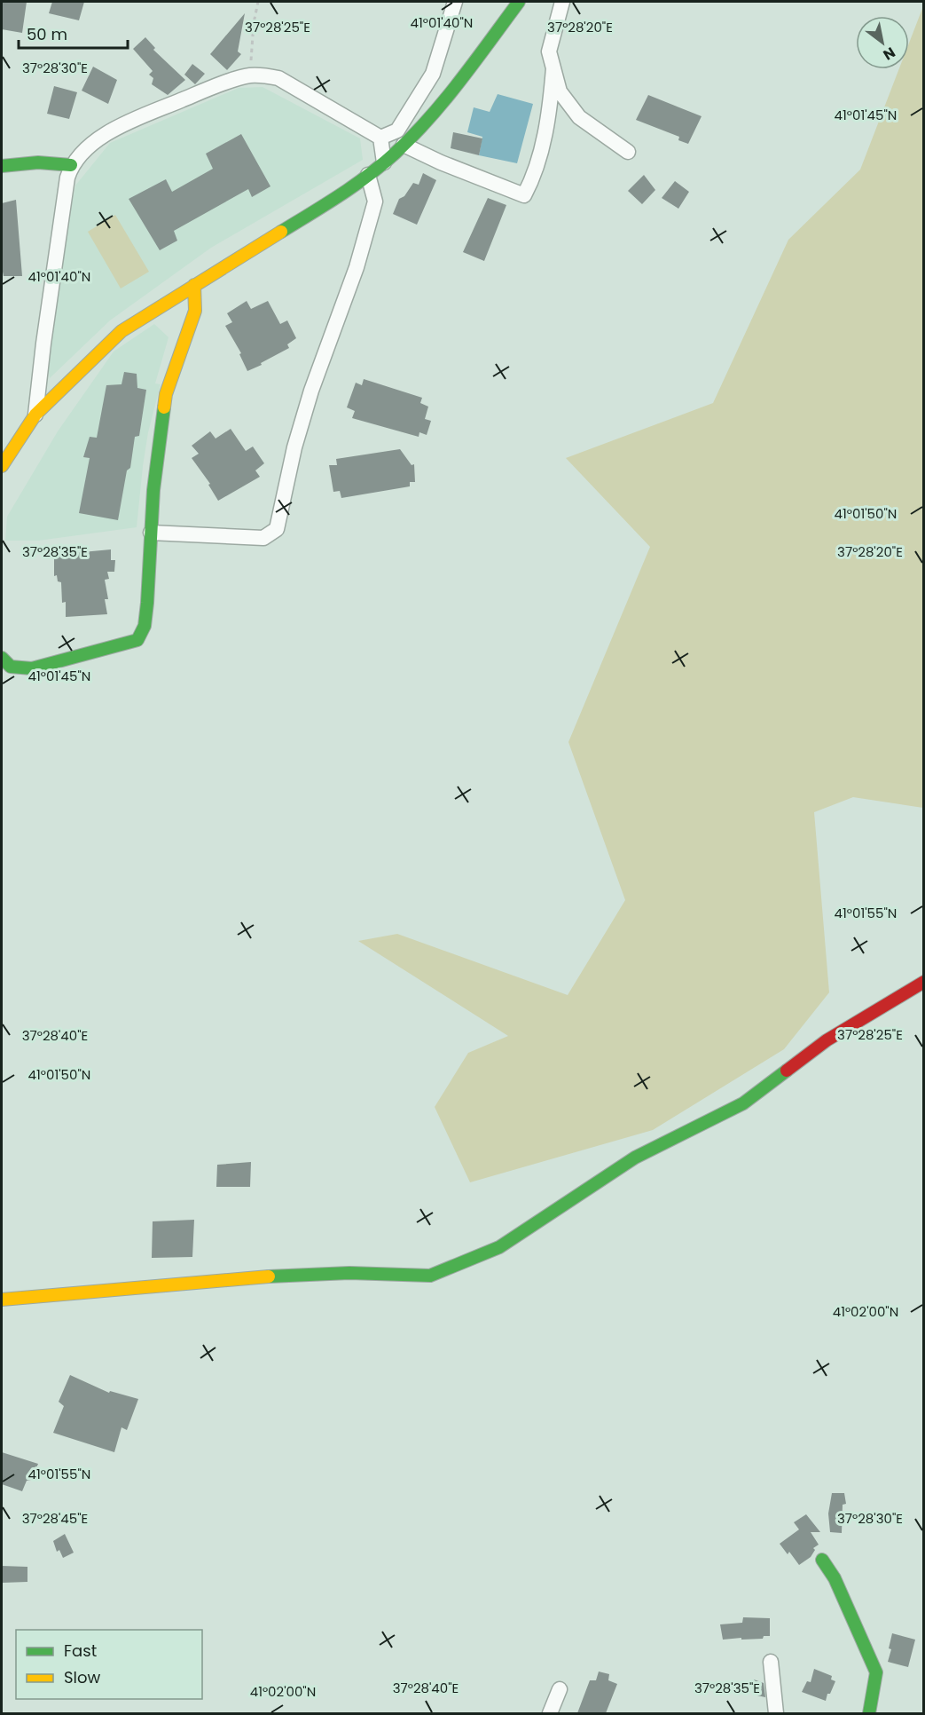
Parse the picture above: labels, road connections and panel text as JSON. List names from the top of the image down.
{
  "legend": ["Fast", "Slow"],
  "scale_bar": "50 m",
  "north": "bottom right",
  "coordinates": [
    "41°01'40\"N",
    "37°28'25\"E",
    "37°28'20\"E",
    "37°28'30\"E",
    "41°01'45\"N",
    "41°01'50\"N",
    "37°28'35\"E",
    "41°01'55\"N",
    "37°28'40\"E",
    "41°02'00\"N",
    "37°28'45\"E"
  ]
}
